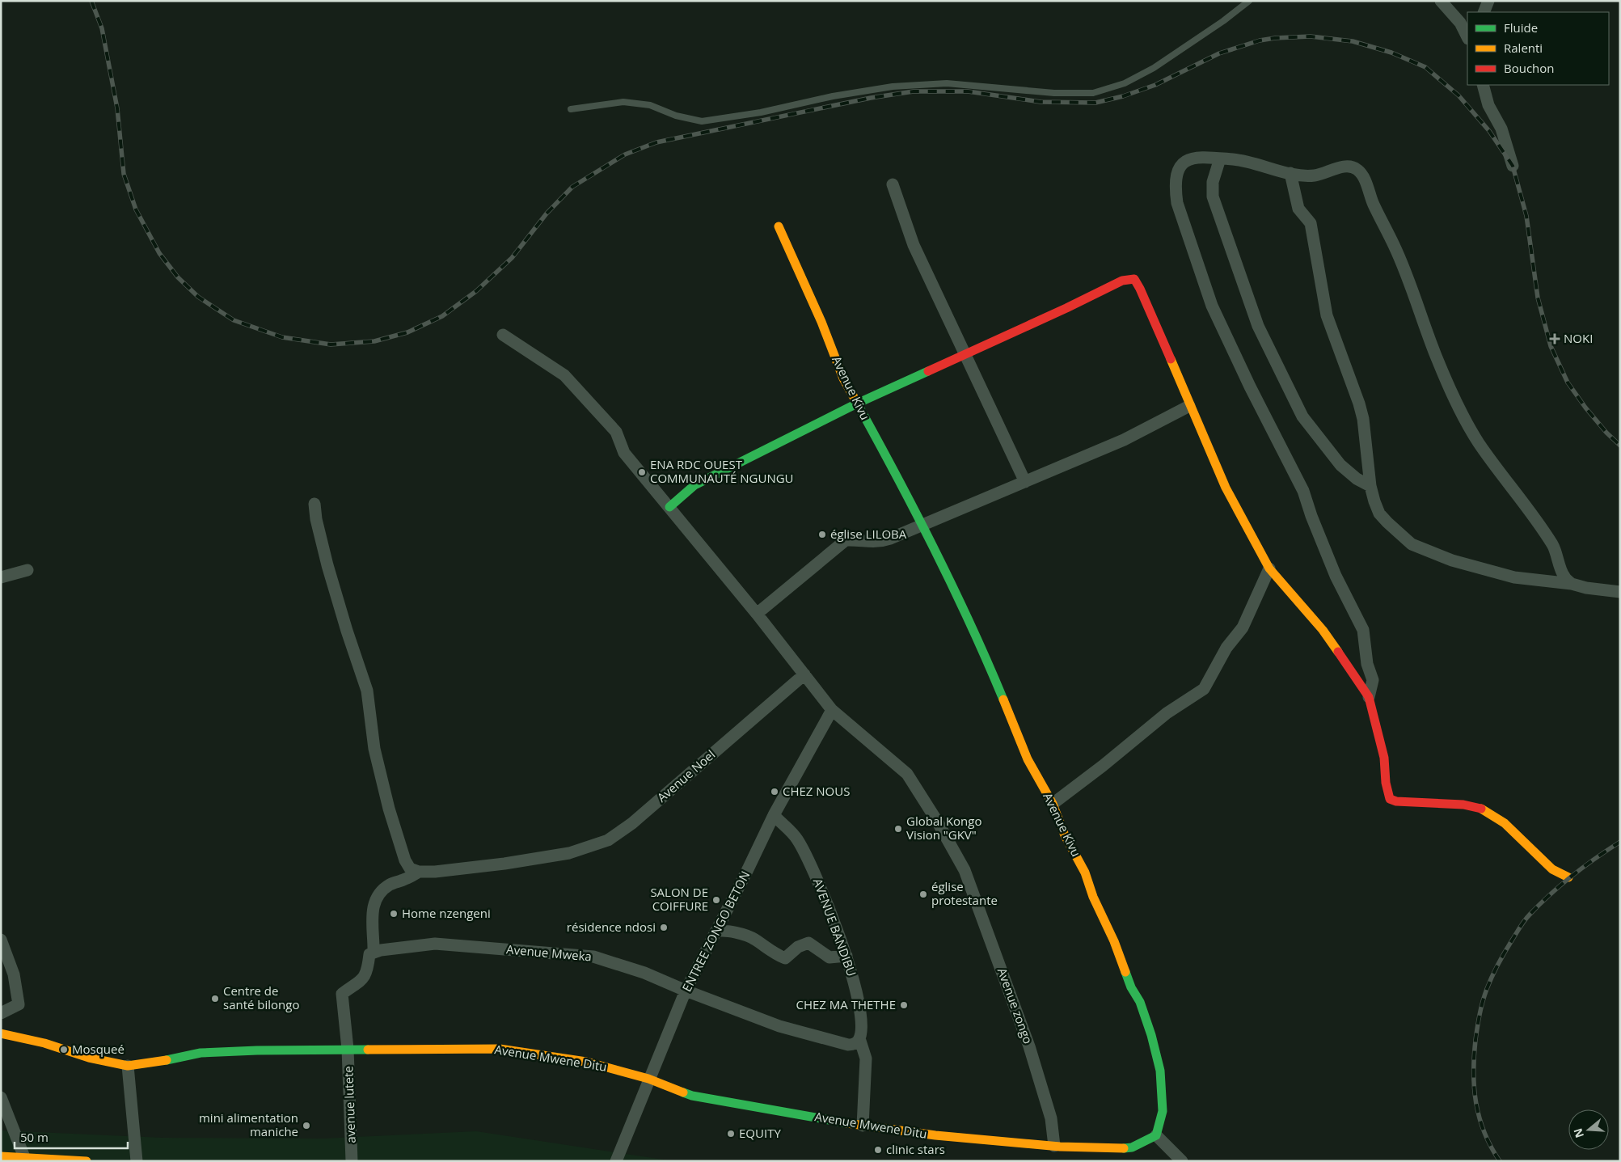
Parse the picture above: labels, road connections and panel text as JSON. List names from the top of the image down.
{
  "streets": {
    "main road": ["Avenue Kivu", "Avenue Mwene Ditu"],
    "street": [
      "Avenue Noel",
      "AVENUE BANDIBU",
      "ENTREE ZONGO BETON",
      "Avenue Mweka",
      "Avenue zongo",
      "avenue lutete"
    ]
  },
  "crossings": [
    ["Avenue Kivu", "Avenue Mwene Ditu"],
    ["Avenue Noel", "Avenue zongo"],
    ["AVENUE BANDIBU", "ENTREE ZONGO BETON"],
    ["AVENUE BANDIBU", "Avenue Mweka"],
    ["AVENUE BANDIBU", "Avenue Mwene Ditu"],
    ["ENTREE ZONGO BETON", "Avenue Mweka"],
    ["ENTREE ZONGO BETON", "Avenue zongo"],
    ["ENTREE ZONGO BETON", "Avenue Mwene Ditu"],
    ["Avenue Mweka", "avenue lutete"],
    ["Avenue zongo", "Avenue Mwene Ditu"],
    ["Avenue Mwene Ditu", "avenue lutete"]
  ],
  "places": {
    "health": ["NOKI"],
    "other": [
      "ENA RDC OUEST COMMUNAUTÉ NGUNGU",
      "église LILOBA",
      "CHEZ NOUS",
      "Global Kongo Vision \"GKV\"",
      "église protestante",
      "SALON DE COIFFURE",
      "Home nzengeni",
      "résidence ndosi",
      "Centre de santé bilongo",
      "CHEZ MA THETHE",
      "Mosqueé",
      "mini alimentation maniche",
      "EQUITY",
      "clinic stars"
    ]
  },
  "legend": ["Fluide", "Ralenti", "Bouchon"],
  "scale_bar": "50 m",
  "north": "left"
}
